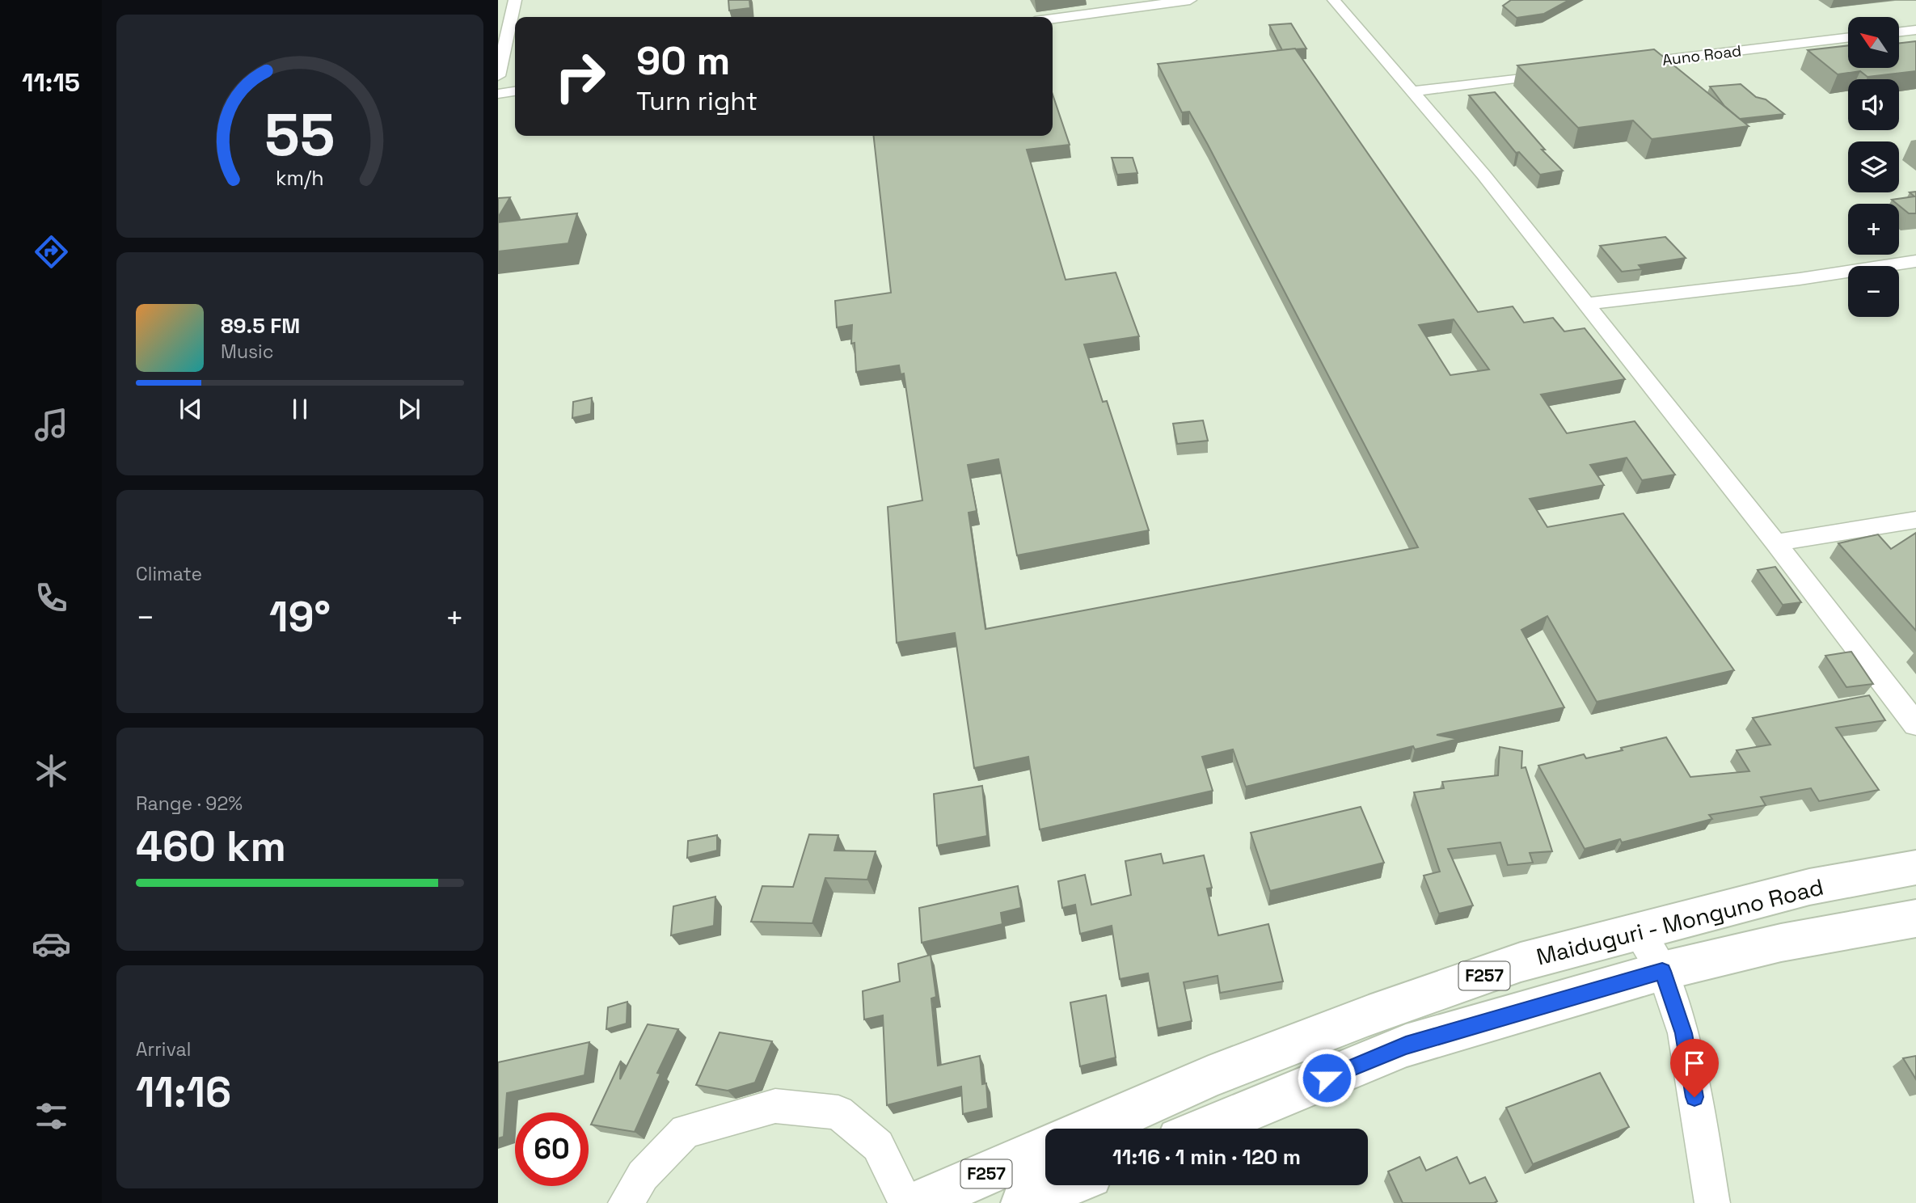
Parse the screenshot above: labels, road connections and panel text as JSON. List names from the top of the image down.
{
  "streets": {
    "main road": ["Maiduguri - Monguno Road", "F257"],
    "street": ["Auno Road"]
  },
  "north": "top left",
  "page": {
    "tabs": "11:15",
    "map_buttons": ["+", "−"],
    "turn": ["90 m", "Turn right"],
    "song": ["89.5 FM", "Music"],
    "tile": [
      "Climate",
      ["Range · 92%", "460 km"],
      ["Arrival", "11:16"]
    ],
    "heat": ["−", "19°", "+"],
    "limit": "60",
    "trip": "11:16 · 1 min · 120 m",
    "gauge": ["55", "km/h"]
  }
}
